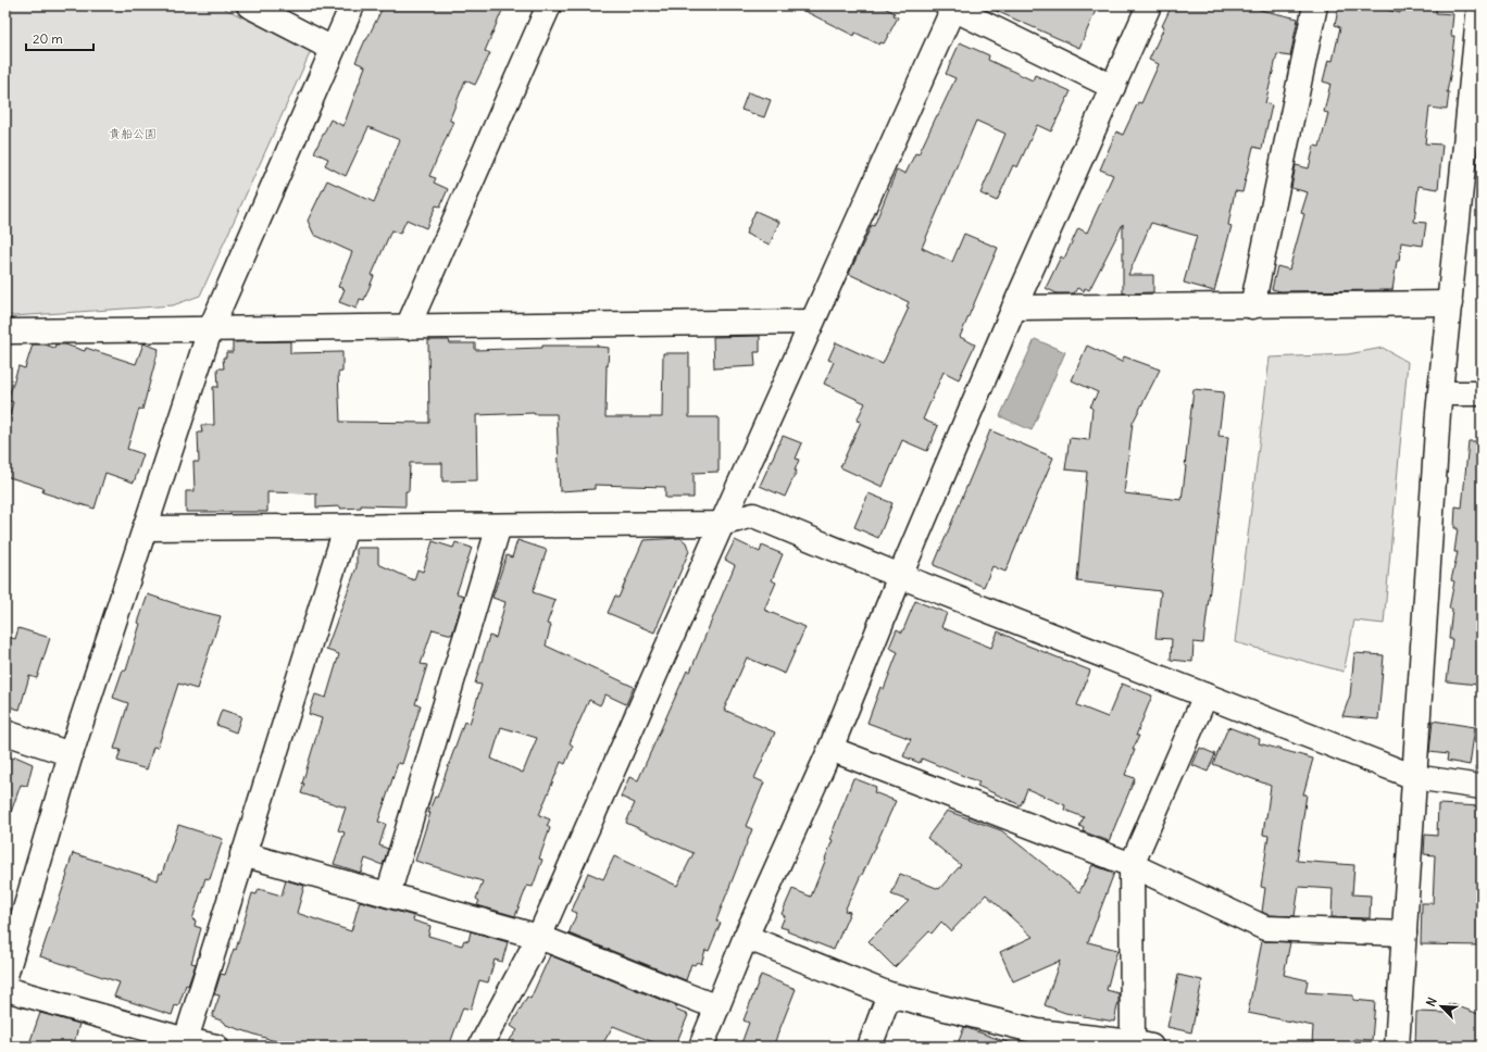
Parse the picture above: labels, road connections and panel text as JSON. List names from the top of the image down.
{
  "parks": ["貴船公園"],
  "scale_bar": "20 m",
  "north": "top left"
}
